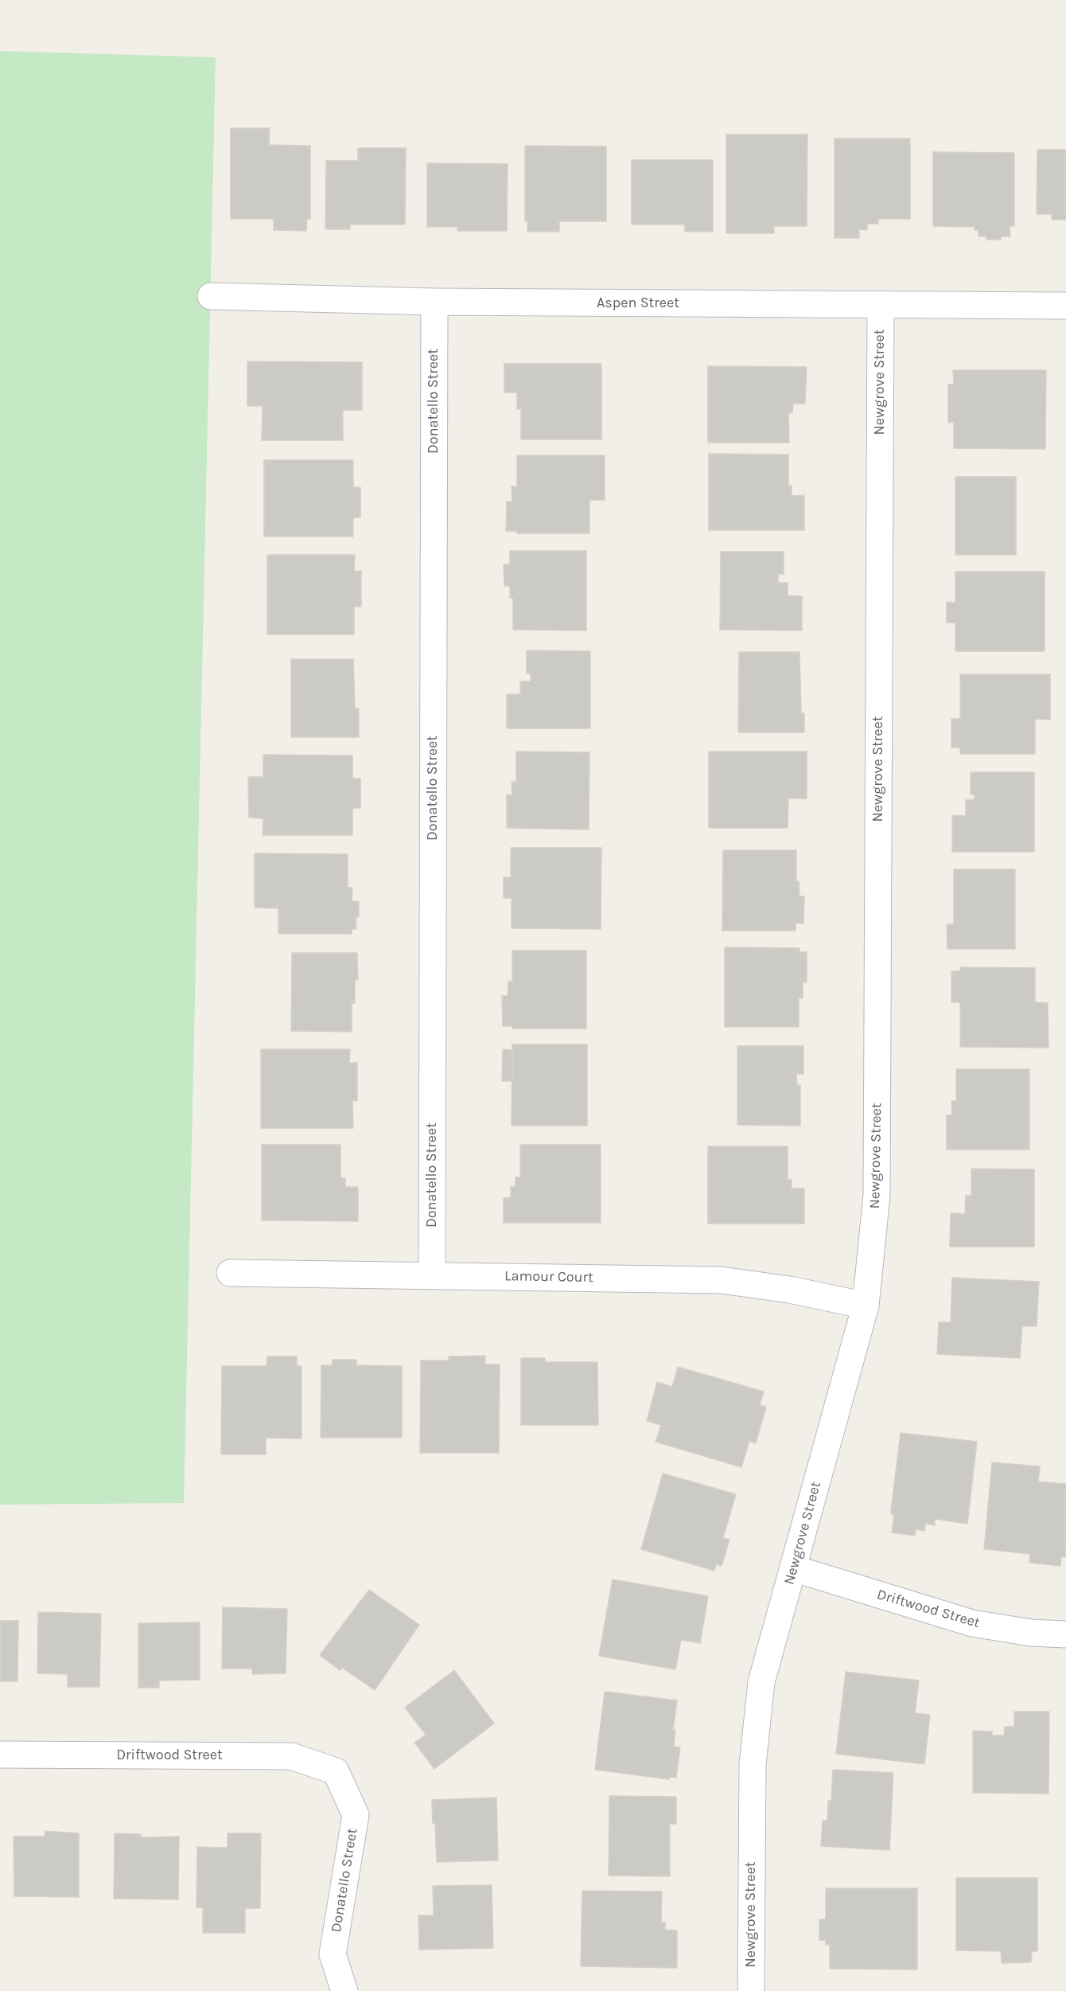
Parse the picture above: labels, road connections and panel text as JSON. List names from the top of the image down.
{
  "streets": {
    "street": [
      "Aspen Street",
      "Newgrove Street",
      "Donatello Street",
      "Lamour Court",
      "Driftwood Street"
    ]
  },
  "crossings": [
    ["Aspen Street", "Newgrove Street"],
    ["Aspen Street", "Donatello Street"],
    ["Newgrove Street", "Lamour Court"],
    ["Newgrove Street", "Driftwood Street"],
    ["Donatello Street", "Lamour Court"],
    ["Donatello Street", "Driftwood Street"]
  ]
}
